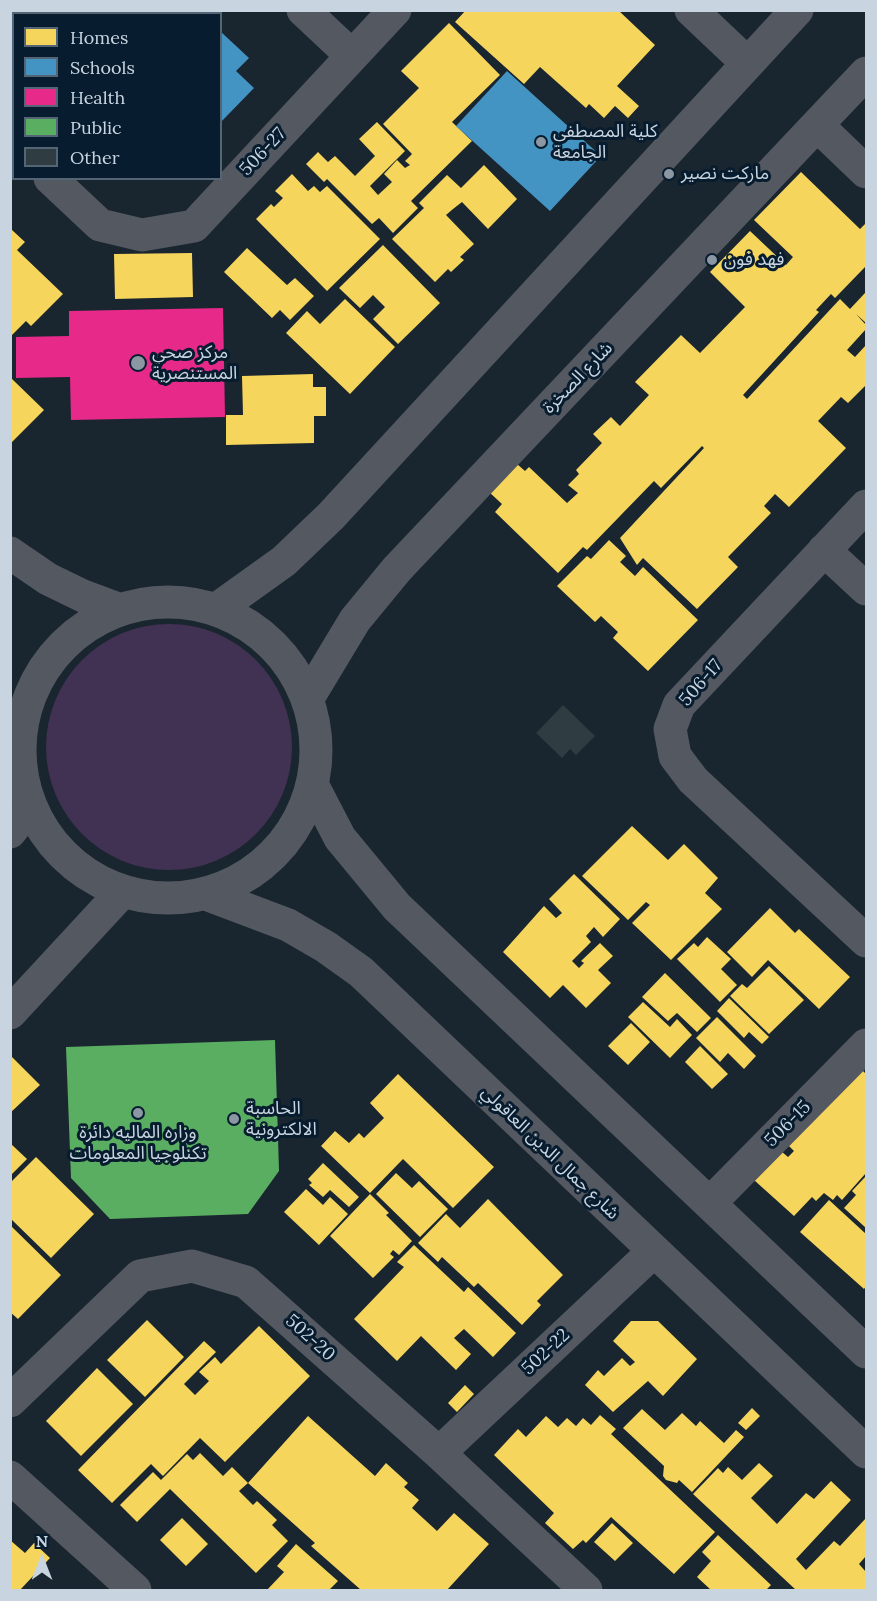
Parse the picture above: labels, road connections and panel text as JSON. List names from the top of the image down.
{
  "streets": {
    "street": [
      "506-27",
      "شارع الصخرة",
      "506-17",
      "506-15",
      "شارع جمال الدين العاقولي",
      "502-20",
      "502-22"
    ]
  },
  "crossings": [
    ["شارع جمال الدين العاقولي", "502-22"],
    ["502-20", "502-22"]
  ],
  "places": [
    "كلية المصطفى الجامعة",
    "ماركت نصير",
    "فهد فون",
    "مركز صحي المستنصرية",
    "وزاره الماليه دائرة تكنلوجيا المعلومات",
    "الحاسبة الالكترونية"
  ],
  "legend": [
    "Homes",
    "Schools",
    "Health",
    "Public",
    "Other"
  ],
  "north": "top"
}
